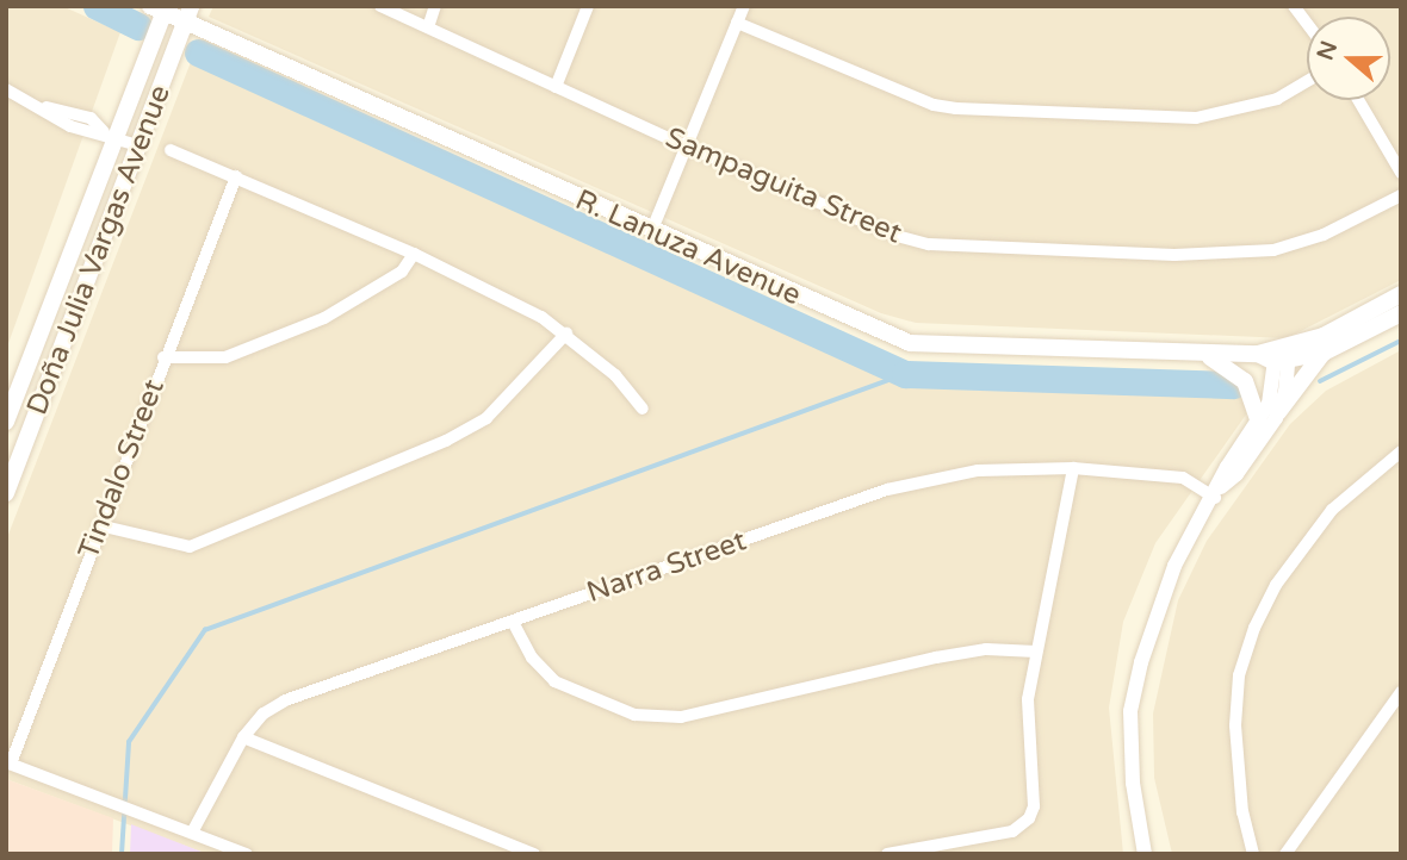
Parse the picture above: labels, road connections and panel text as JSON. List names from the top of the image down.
{
  "streets": {
    "main road": ["R. Lanuza Avenue", "Doña Julia Vargas Avenue"],
    "street": ["Sampaguita Street", "Tindalo Street", "Narra Street"]
  },
  "crossings": [
    ["R. Lanuza Avenue", "Doña Julia Vargas Avenue"]
  ],
  "north": "left"
}
